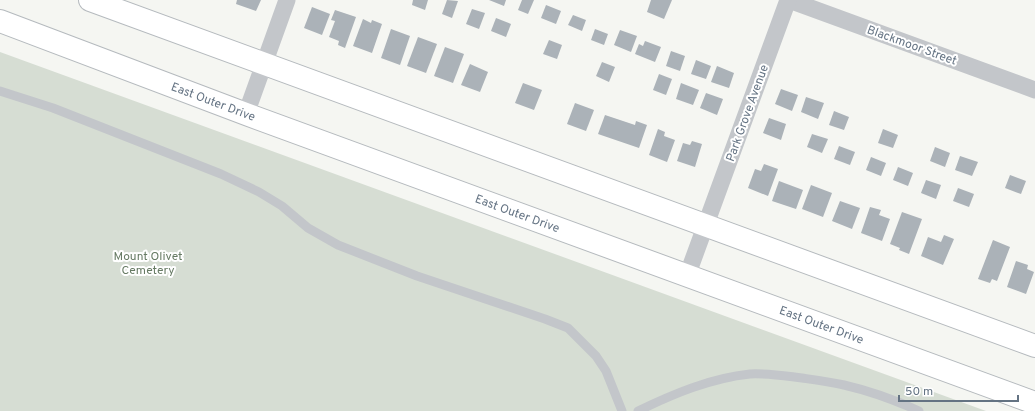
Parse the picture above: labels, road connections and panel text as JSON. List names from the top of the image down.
{
  "streets": {
    "main road": ["East Outer Drive"],
    "street": ["Blackmoor Street", "Park Grove Avenue"]
  },
  "crossings": [
    ["Blackmoor Street", "Park Grove Avenue"],
    ["East Outer Drive", "Park Grove Avenue"]
  ],
  "parks": ["Mount Olivet Cemetery"],
  "scale_bar": "50 m"
}
